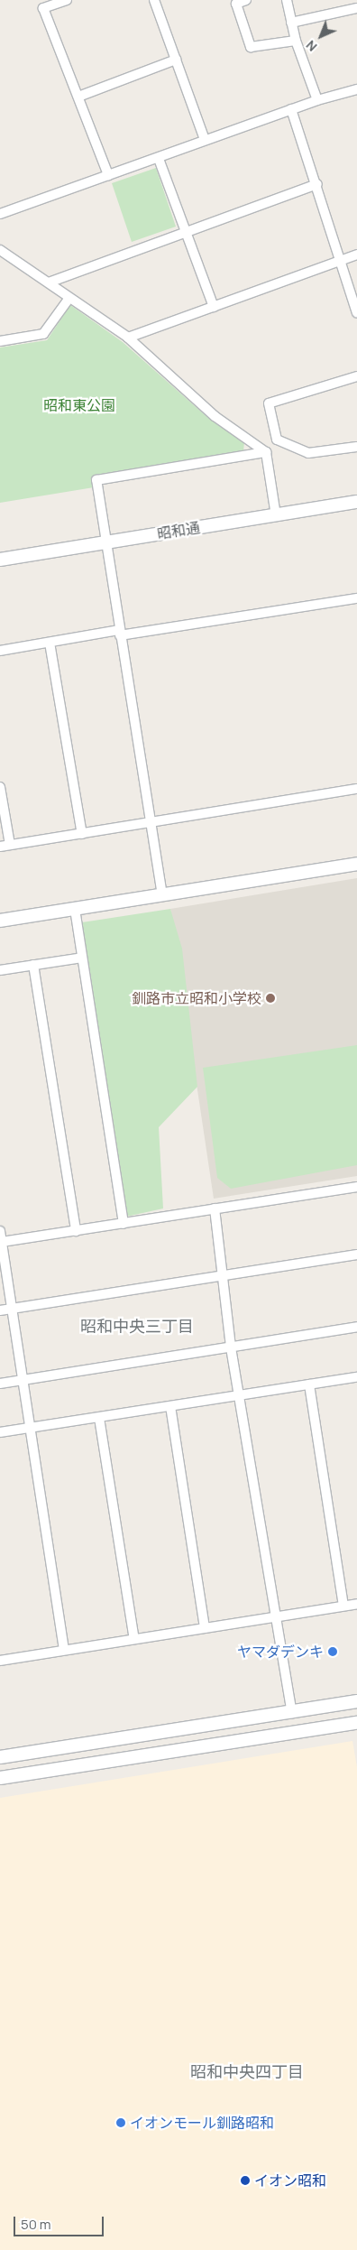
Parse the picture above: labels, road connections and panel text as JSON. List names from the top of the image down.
{
  "streets": {
    "street": ["昭和通"]
  },
  "districts": ["昭和中央三丁目", "昭和中央四丁目"],
  "parks": ["昭和東公園"],
  "places": [
    "釧路市立昭和小学校",
    "ヤマダデンキ",
    "イオンモール釧路昭和",
    "イオン昭和"
  ],
  "scale_bar": "50 m",
  "north": "bottom left"
}
